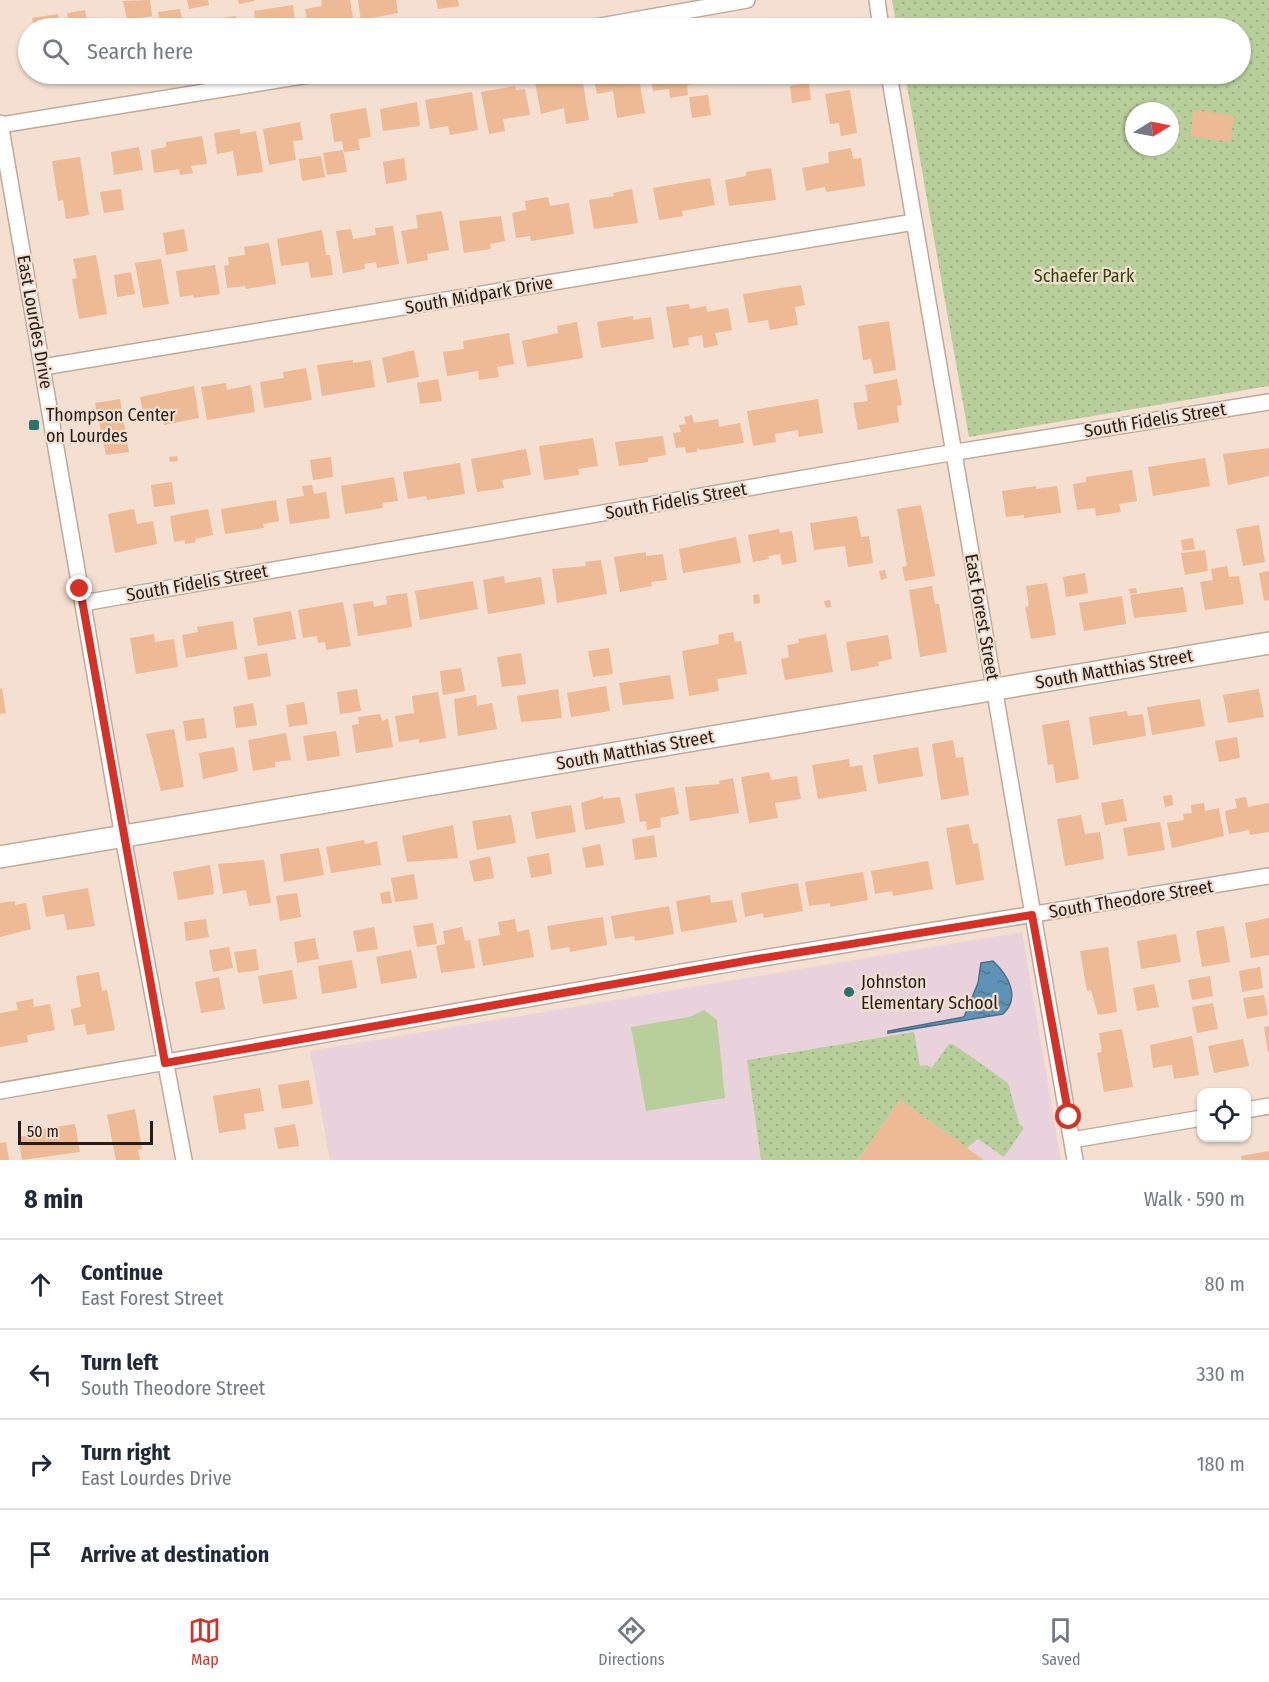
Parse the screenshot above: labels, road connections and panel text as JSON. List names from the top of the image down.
{
  "streets": {
    "street": [
      "South Midpark Drive",
      "East Lourdes Drive",
      "South Fidelis Street",
      "East Forest Street",
      "South Matthias Street",
      "South Theodore Street"
    ]
  },
  "crossings": [
    ["South Midpark Drive", "East Lourdes Drive"],
    ["South Midpark Drive", "East Forest Street"],
    ["East Lourdes Drive", "South Fidelis Street"],
    ["East Lourdes Drive", "South Matthias Street"],
    ["East Lourdes Drive", "South Theodore Street"],
    ["South Fidelis Street", "East Forest Street"],
    ["East Forest Street", "South Matthias Street"],
    ["East Forest Street", "South Theodore Street"]
  ],
  "parks": ["Schaefer Park"],
  "places": {
    "transit": ["Thompson Center on Lourdes"],
    "other": ["Johnston Elementary School"]
  },
  "scale_bar": "50 m",
  "north": "right",
  "page": {
    "search": "Search here",
    "scale": "50 m",
    "heading": ["8 min", "Walk · 590 m"],
    "list": [
      ["Continue", "East Forest Street", "80 m"],
      ["Turn left", "South Theodore Street", "330 m"],
      ["Turn right", "East Lourdes Drive", "180 m"],
      "Arrive at destination"
    ],
    "nav": ["Map", "Directions", "Saved"]
  }
}
